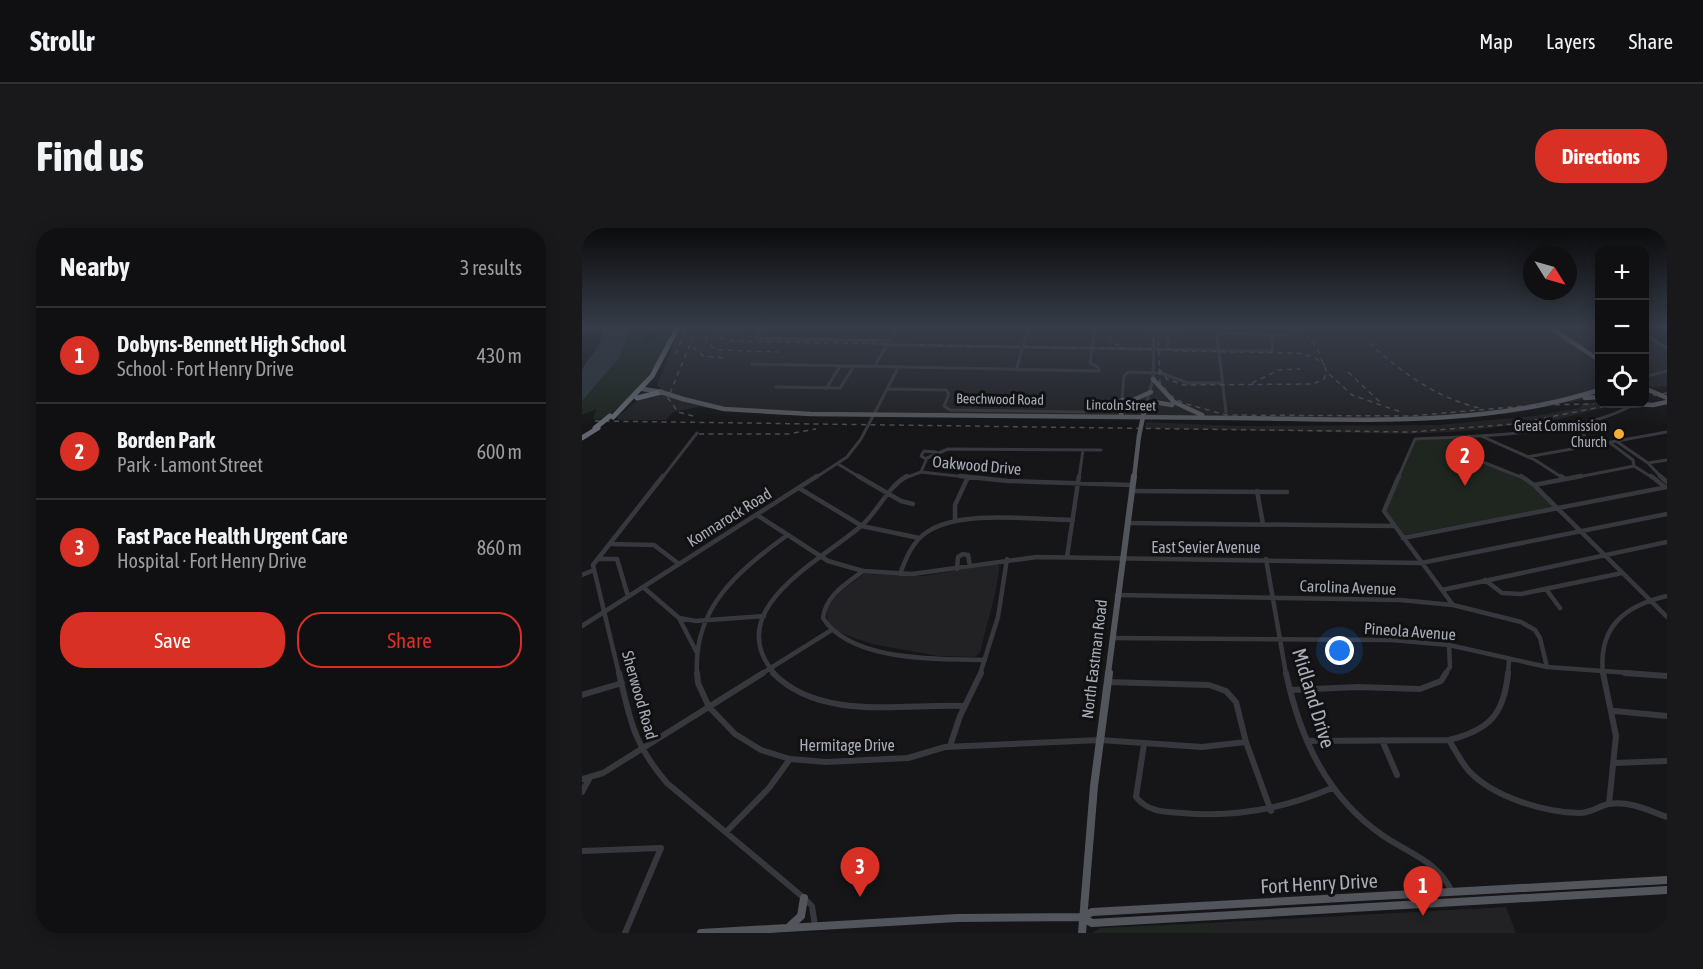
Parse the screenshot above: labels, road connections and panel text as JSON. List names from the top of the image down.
{
  "streets": {
    "main road": ["Lincoln Street", "North Eastman Road", "Fort Henry Drive"],
    "street": [
      "Beechwood Road",
      "Oakwood Drive",
      "Konnarock Road",
      "East Sevier Avenue",
      "Carolina Avenue",
      "Pineola Avenue",
      "Sherwood Road",
      "Midland Drive",
      "Hermitage Drive"
    ]
  },
  "crossings": [
    ["Beechwood Road", "Konnarock Road"],
    ["Lincoln Street", "Konnarock Road"],
    ["Oakwood Drive", "East Sevier Avenue"],
    ["Oakwood Drive", "North Eastman Road"],
    ["Konnarock Road", "East Sevier Avenue"],
    ["Konnarock Road", "Sherwood Road"],
    ["East Sevier Avenue", "North Eastman Road"],
    ["East Sevier Avenue", "Midland Drive"],
    ["East Sevier Avenue", "Hermitage Drive"],
    ["Carolina Avenue", "Pineola Avenue"],
    ["Carolina Avenue", "North Eastman Road"],
    ["Carolina Avenue", "Midland Drive"],
    ["Pineola Avenue", "North Eastman Road"],
    ["Pineola Avenue", "Midland Drive"],
    ["North Eastman Road", "Hermitage Drive"],
    ["North Eastman Road", "Fort Henry Drive"],
    ["Sherwood Road", "Fort Henry Drive"],
    ["Midland Drive", "Fort Henry Drive"]
  ],
  "places": ["Great Commission Church"],
  "north": "bottom right",
  "page": {
    "header": "Strollr",
    "nav": ["Map", "Layers", "Share"],
    "buttons": [
      "Directions",
      ["Save", "Share"]
    ],
    "title": "Find us",
    "heading": ["Nearby", "3 results"],
    "map_buttons": ["+", "−"],
    "list": [
      {
        "mark": "1",
        "name": "Dobyns-Bennett High School",
        "note": "School · Fort Henry Drive",
        "value": "430 m"
      },
      {
        "mark": "2",
        "name": "Borden Park",
        "note": "Park · Lamont Street",
        "value": "600 m"
      },
      {
        "mark": "3",
        "name": "Fast Pace Health Urgent Care",
        "note": "Hospital · Fort Henry Drive",
        "value": "860 m"
      }
    ],
    "pins": ["2", "3", "1"]
  }
}
